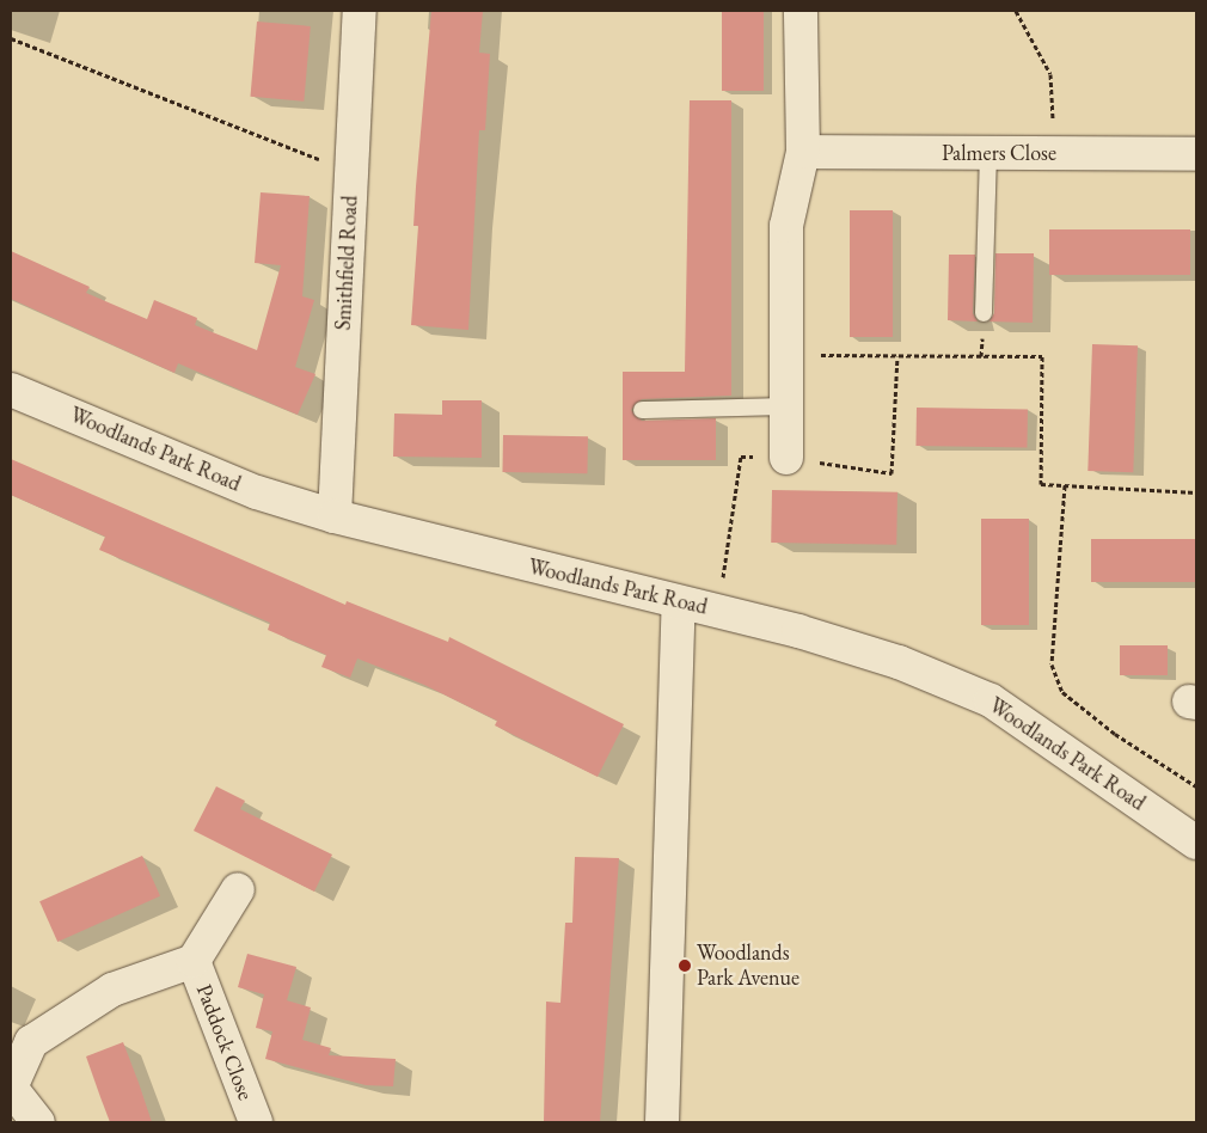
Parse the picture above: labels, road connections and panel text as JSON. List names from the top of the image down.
{
  "streets": {
    "street": [
      "Palmers Close",
      "Smithfield Road",
      "Woodlands Park Road",
      "Paddock Close"
    ]
  },
  "crossings": [
    ["Smithfield Road", "Woodlands Park Road"]
  ],
  "places": ["Woodlands Park Avenue"]
}
